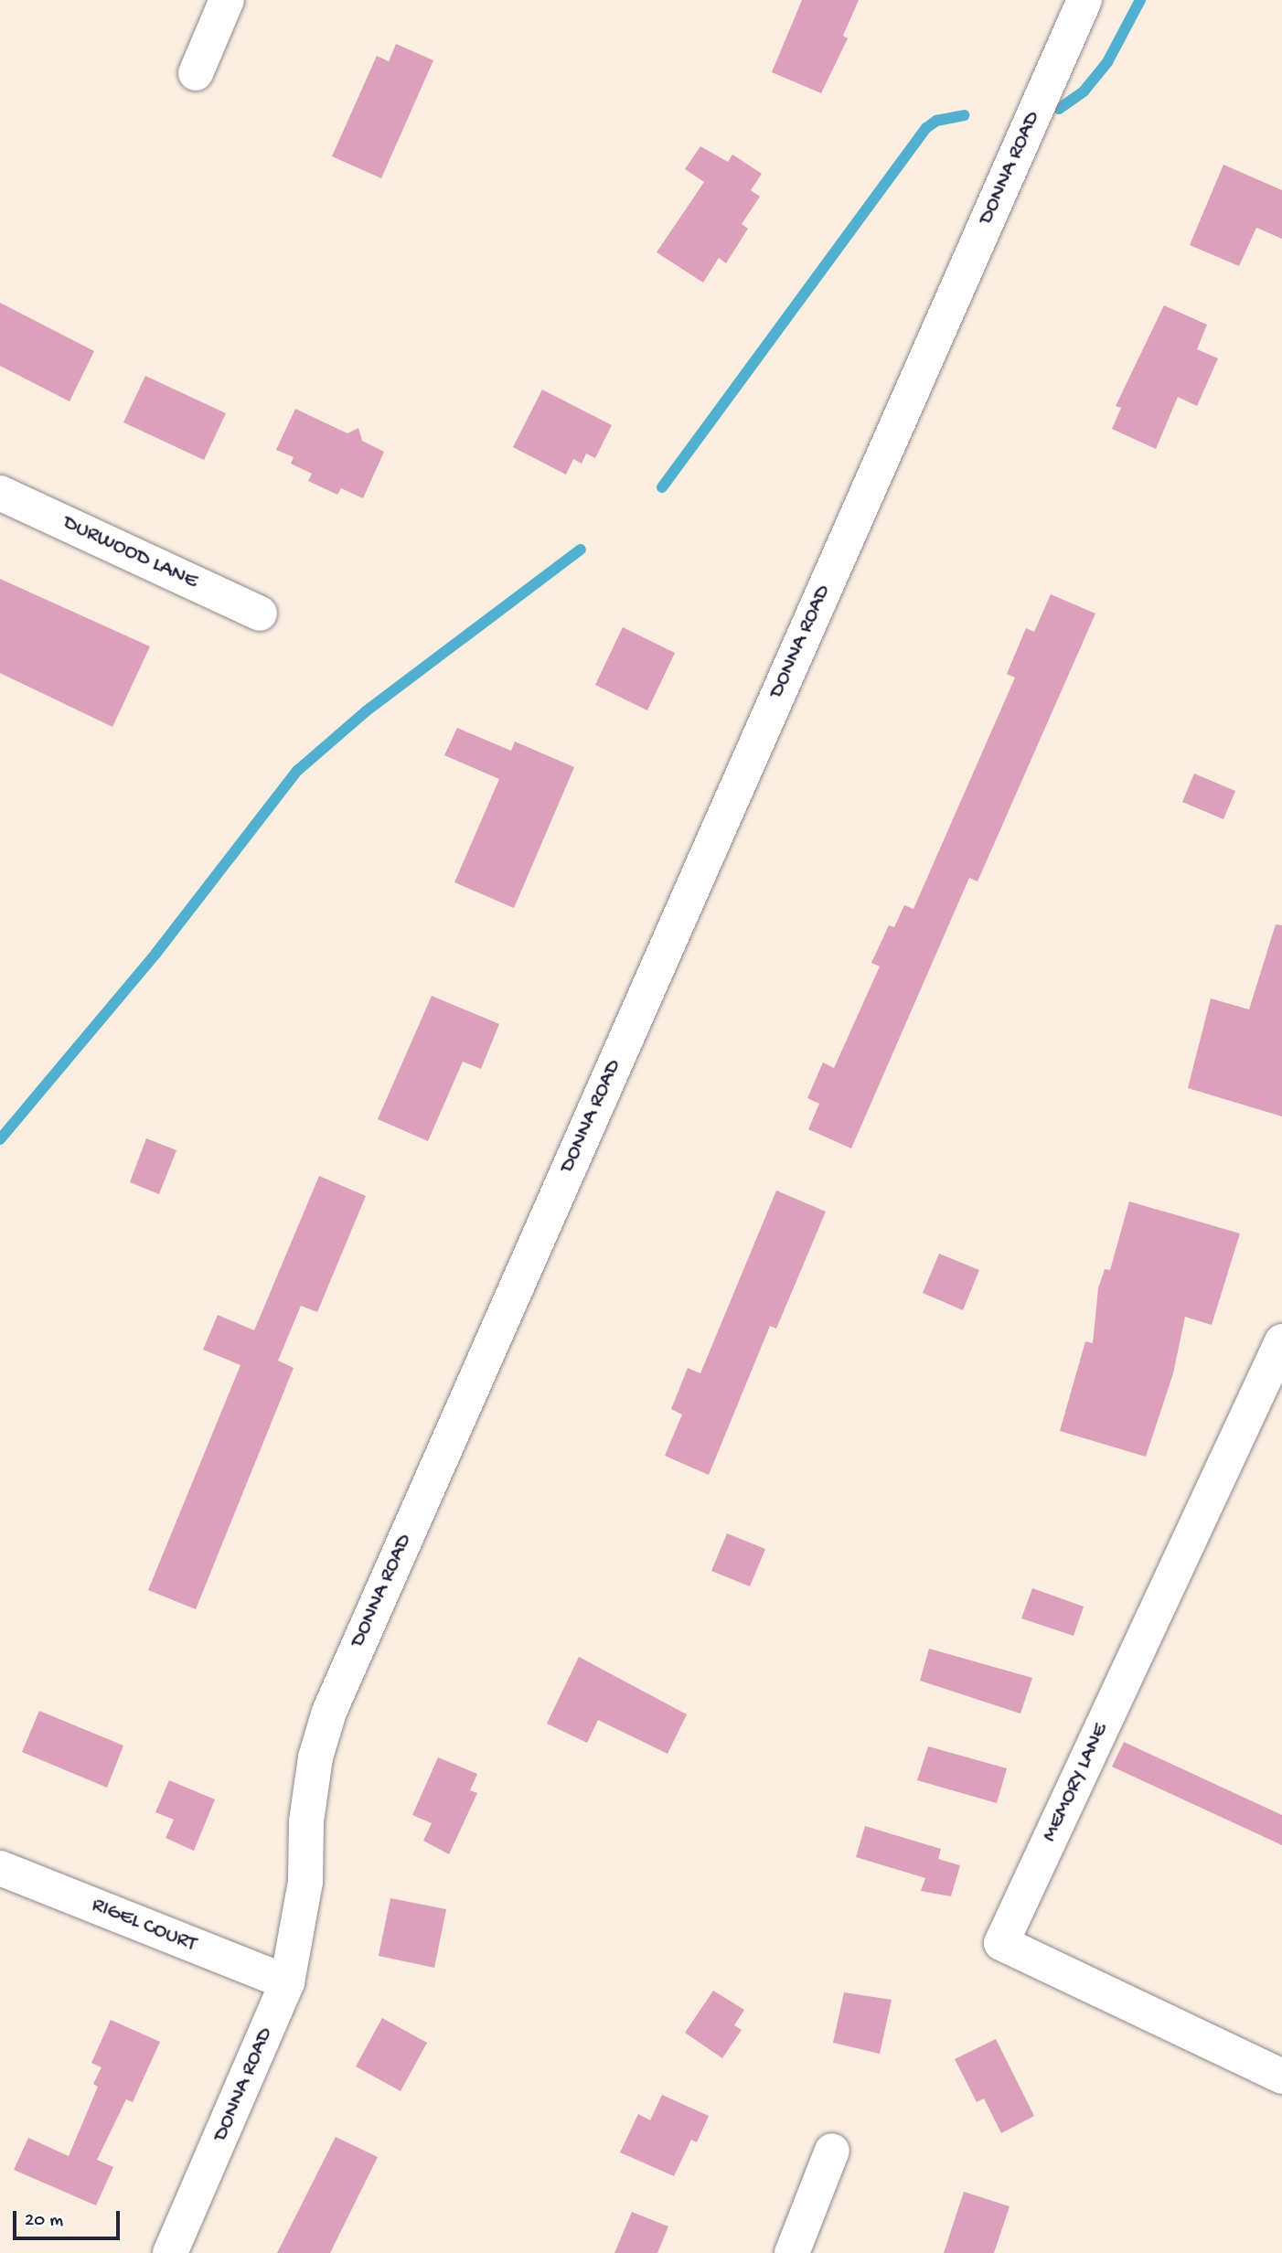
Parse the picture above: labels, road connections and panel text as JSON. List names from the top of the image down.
{
  "streets": {
    "street": [
      "DONNA ROAD",
      "DURWOOD LANE",
      "MEMORY LANE",
      "RIGEL COURT"
    ]
  },
  "crossings": [
    ["DONNA ROAD", "RIGEL COURT"]
  ],
  "scale_bar": "20 m"
}
